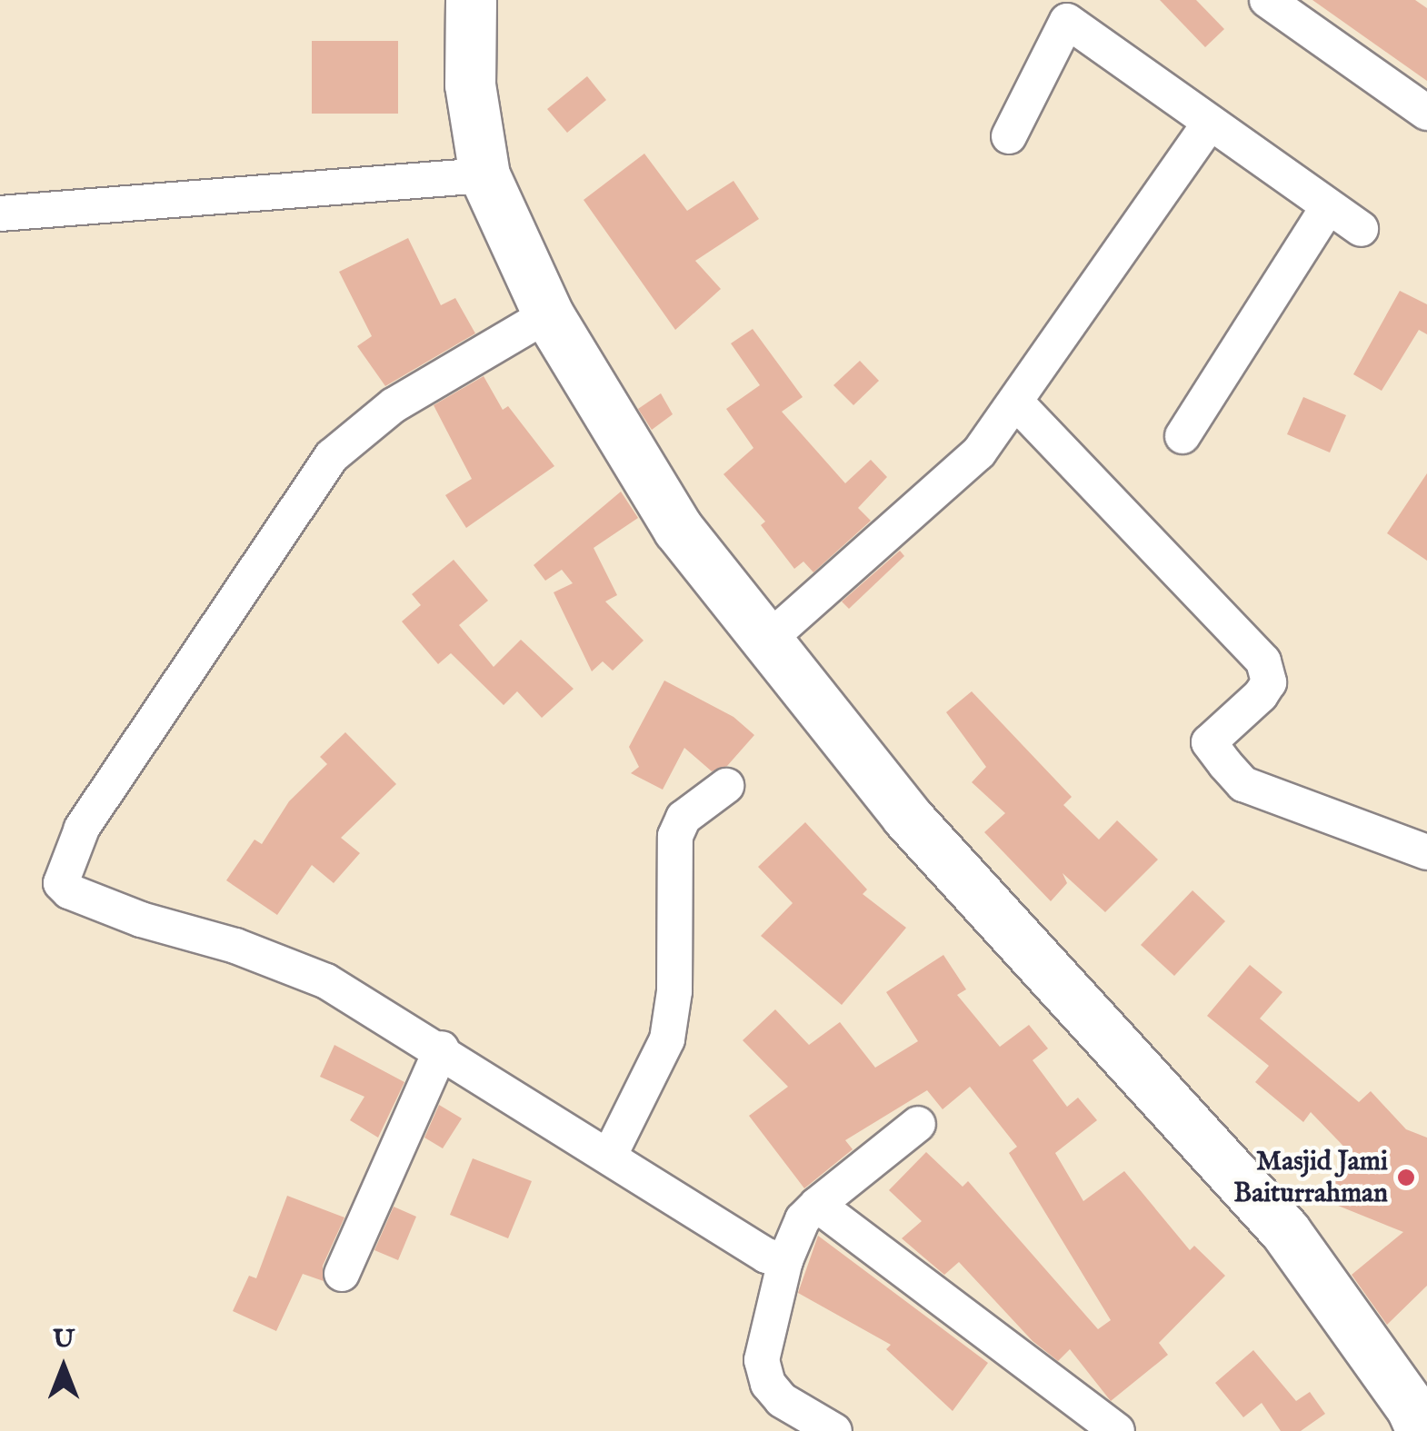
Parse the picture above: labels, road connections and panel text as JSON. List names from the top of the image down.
{
  "places": ["Masjid Jami Baiturrahman"],
  "north": "top"
}
